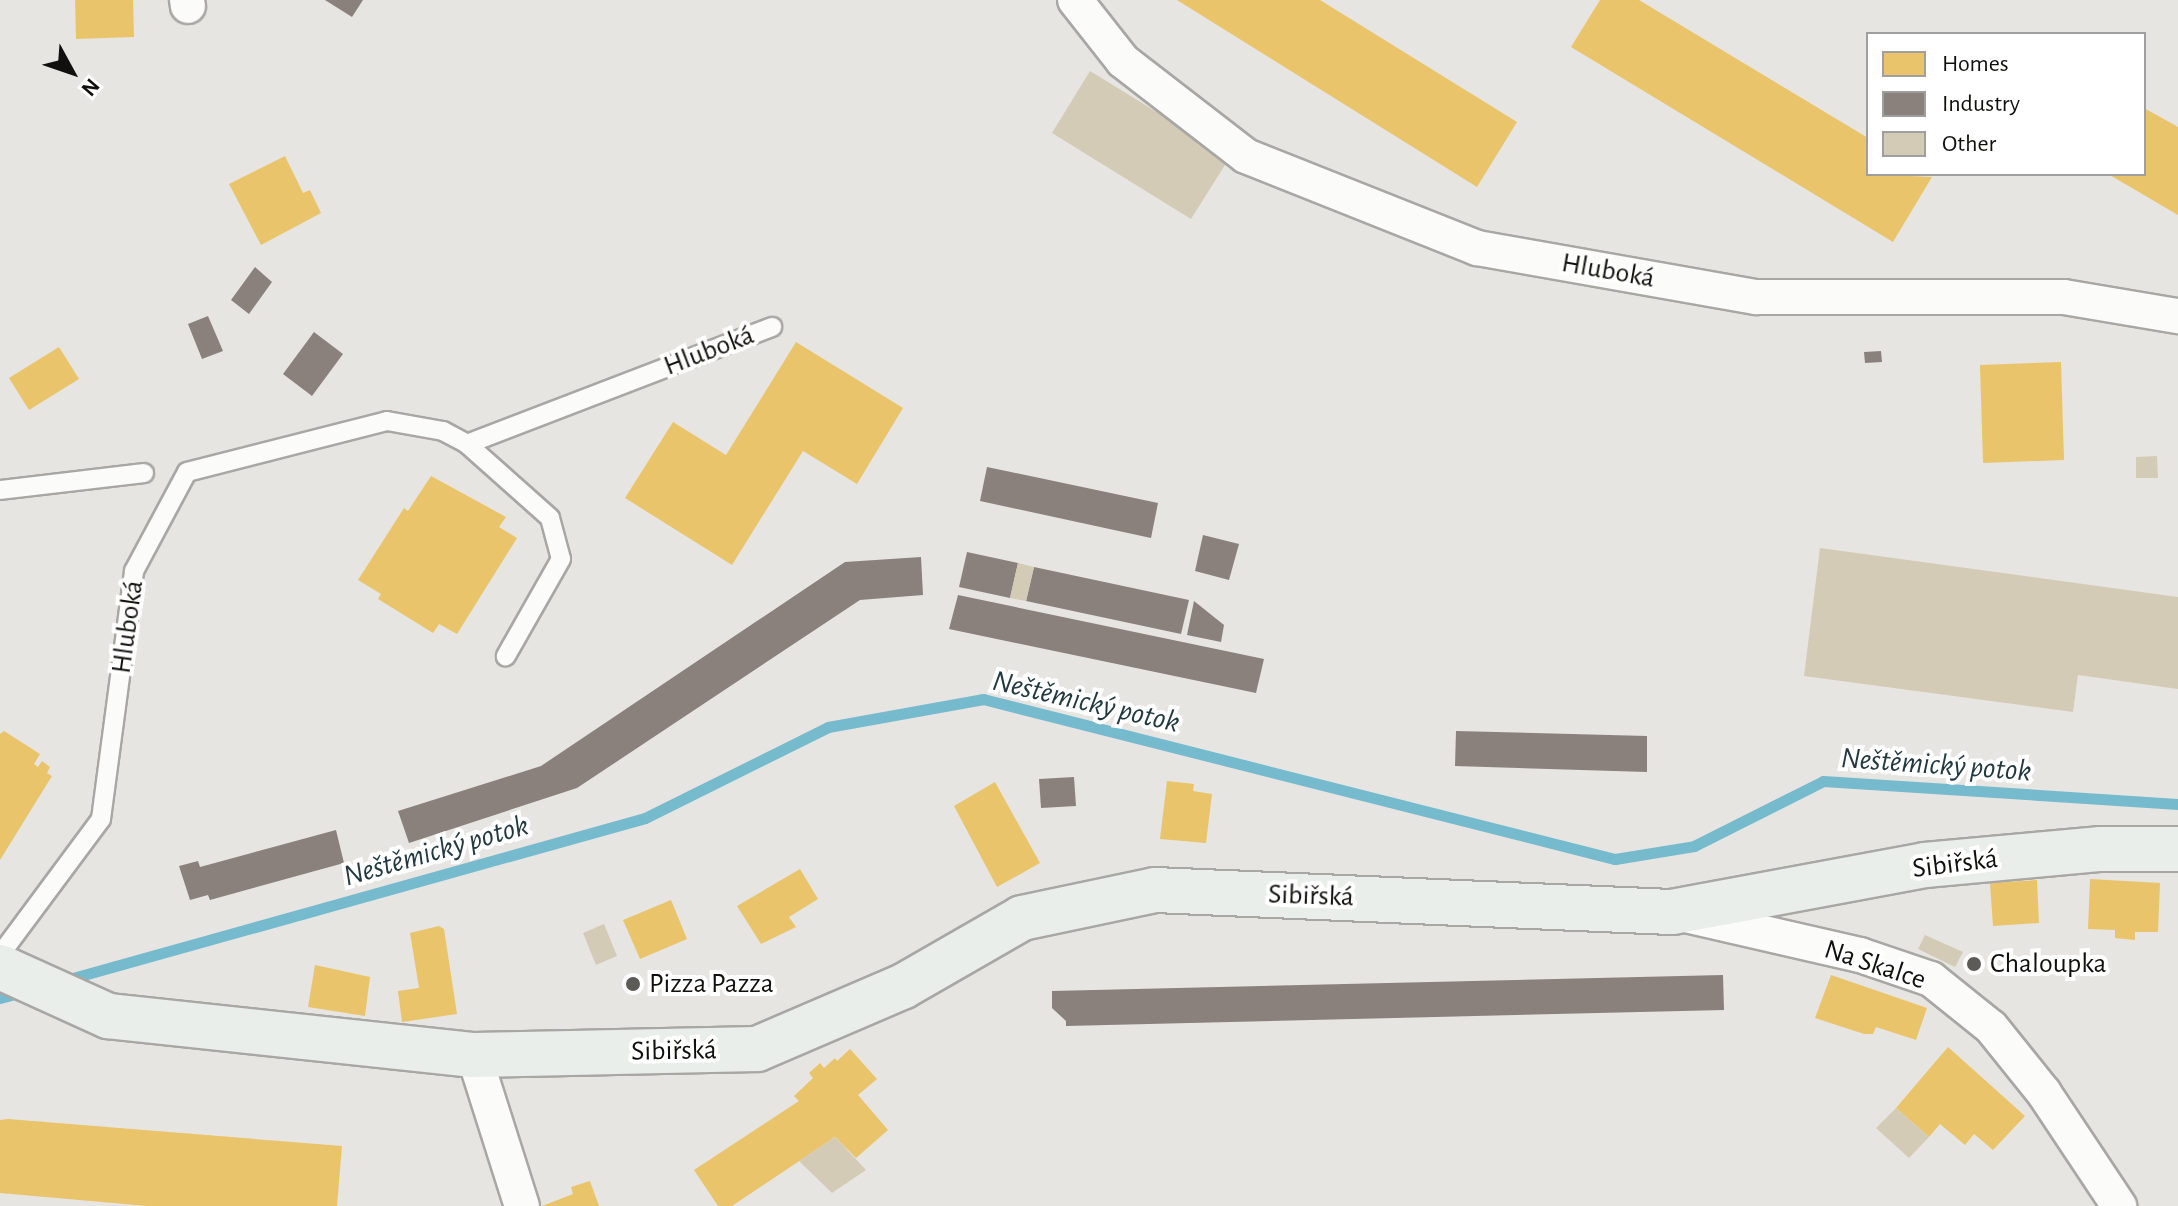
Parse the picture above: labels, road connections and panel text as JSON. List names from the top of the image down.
{
  "streets": {
    "street": ["Hluboká", "Sibiřská", "Na Skalce"]
  },
  "crossings": [
    ["Hluboká", "Sibiřská"],
    ["Sibiřská", "Na Skalce"]
  ],
  "water": ["Neštěmický potok"],
  "places": ["Chaloupka", "Pizza Pazza"],
  "legend": ["Homes", "Industry", "Other"],
  "north": "bottom right"
}
